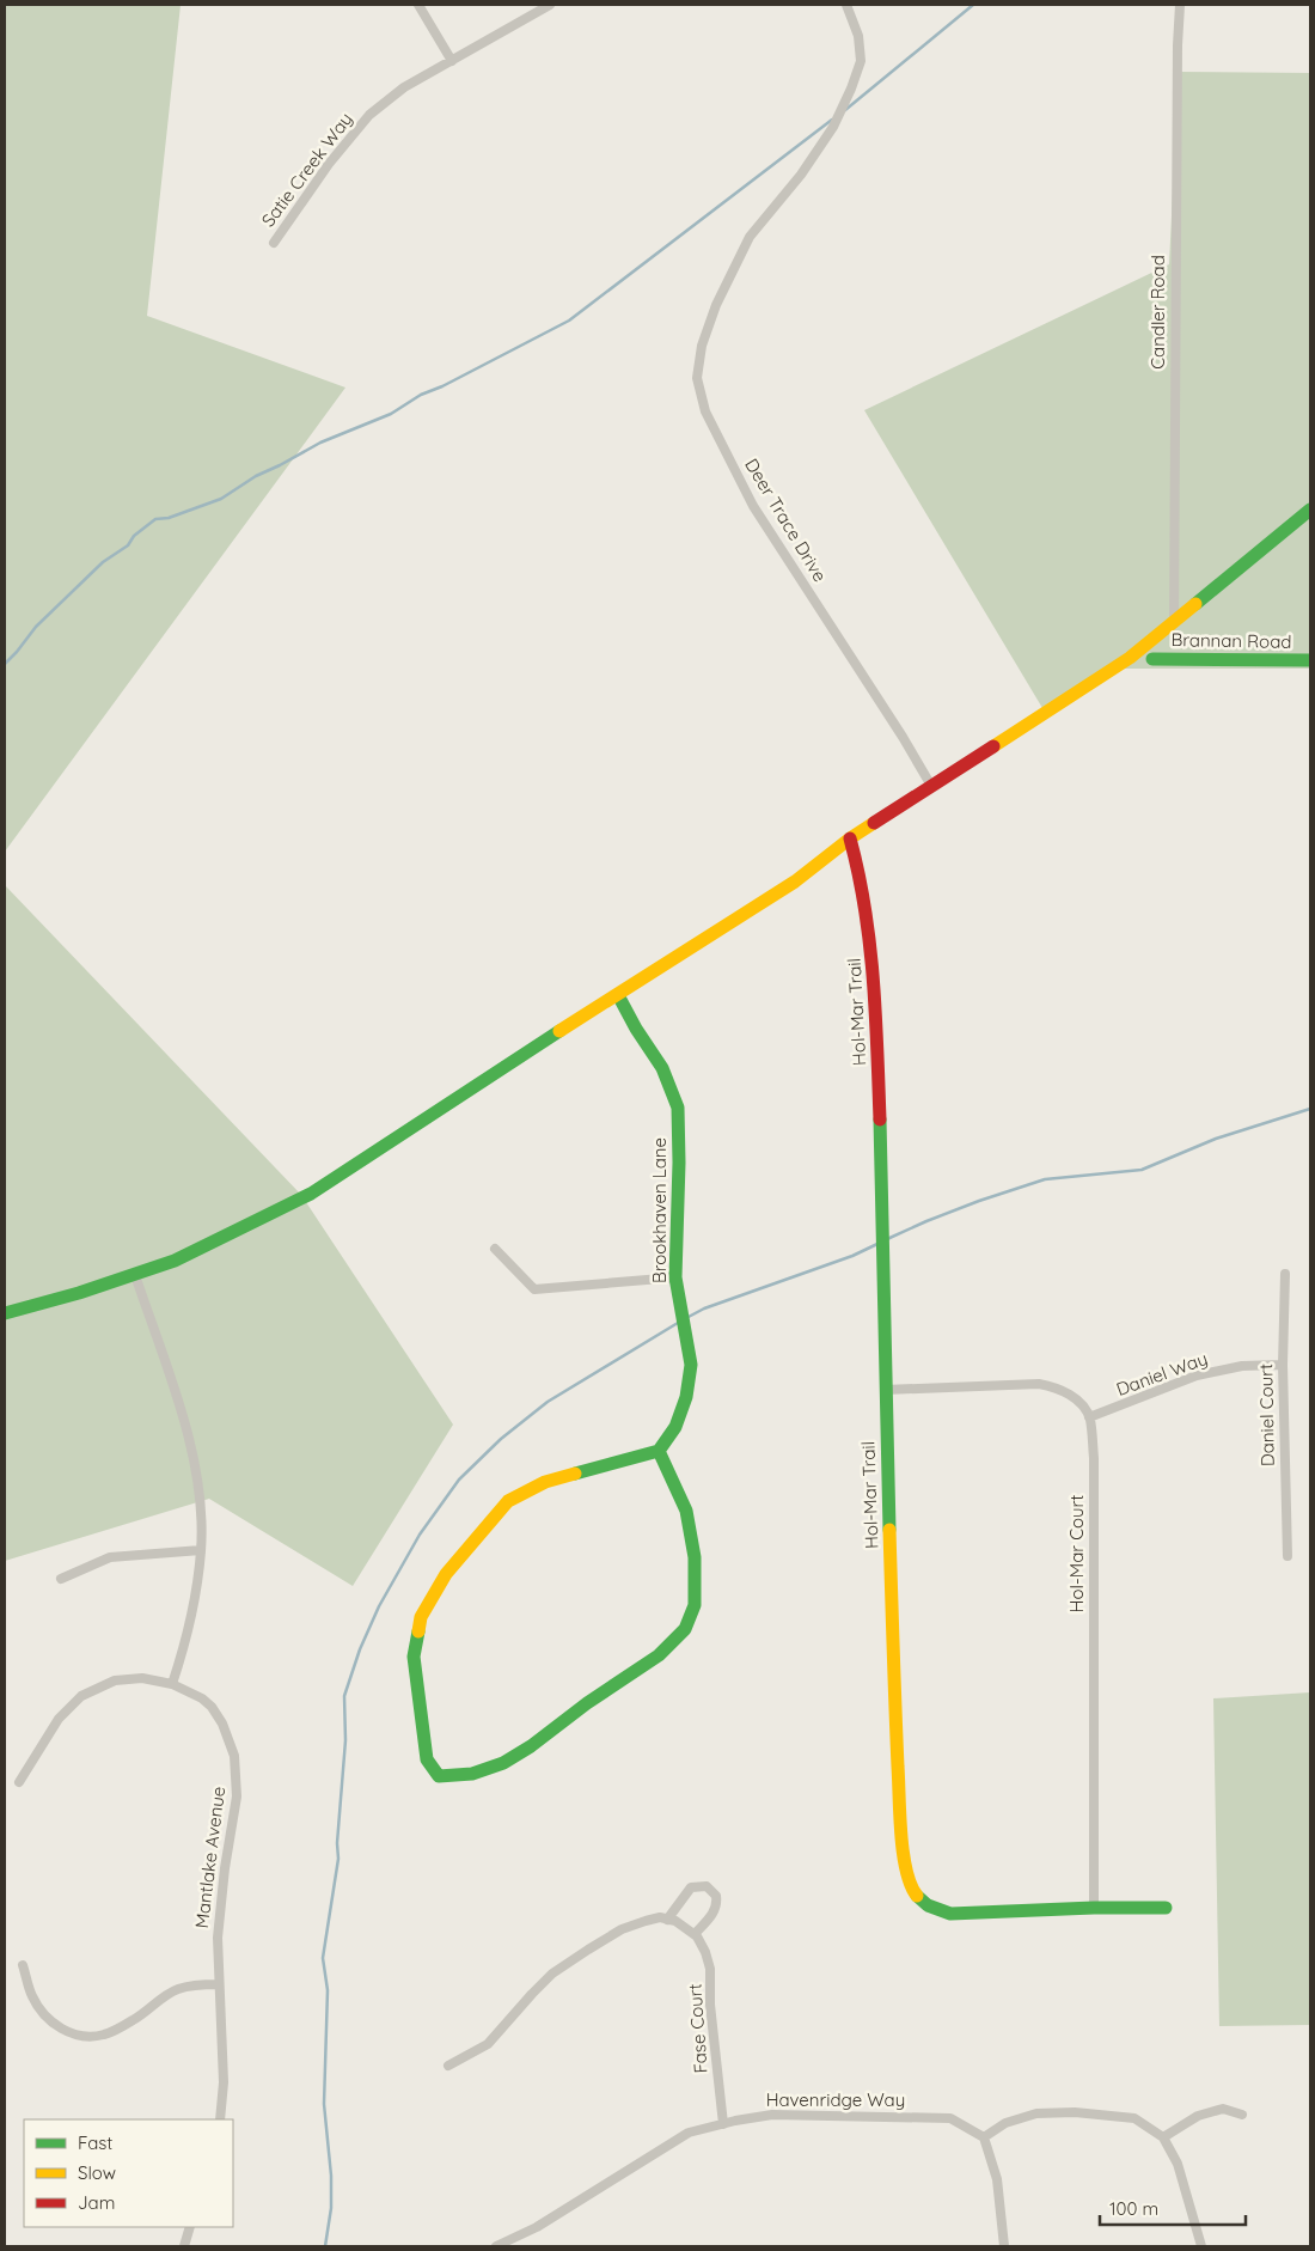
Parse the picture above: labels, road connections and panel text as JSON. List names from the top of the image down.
{
  "streets": {
    "street": [
      "Satie Creek Way",
      "Candler Road",
      "Deer Trace Drive",
      "Brannan Road",
      "Hol-Mar Trail",
      "Brookhaven Lane",
      "Daniel Way",
      "Daniel Court",
      "Hol-Mar Court",
      "Mantlake Avenue",
      "Fase Court",
      "Havenridge Way"
    ]
  },
  "crossings": [
    ["Hol-Mar Trail", "Hol-Mar Court"],
    ["Daniel Way", "Daniel Court"],
    ["Daniel Way", "Hol-Mar Court"],
    ["Fase Court", "Havenridge Way"]
  ],
  "legend": ["Fast", "Slow", "Jam"],
  "scale_bar": "100 m"
}
